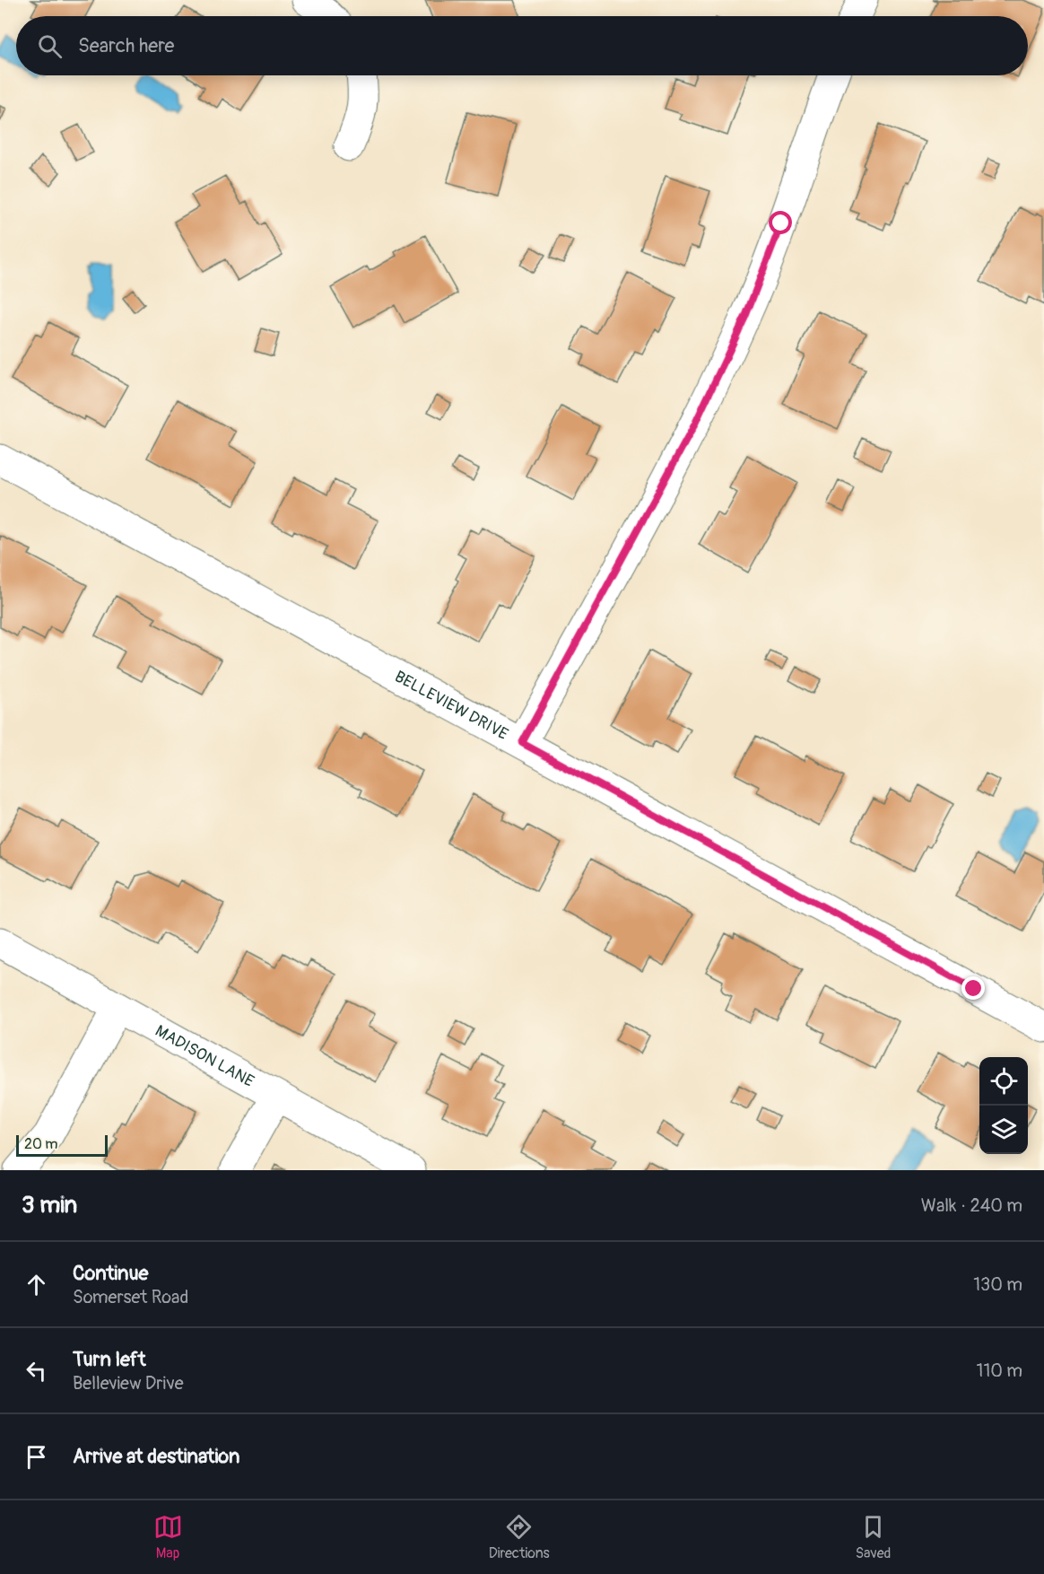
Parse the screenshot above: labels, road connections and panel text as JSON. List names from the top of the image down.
{
  "streets": {
    "street": ["BELLEVIEW DRIVE", "MADISON LANE"]
  },
  "scale_bar": "20 m",
  "page": {
    "search": "Search here",
    "scale": "20 m",
    "heading": ["3 min", "Walk · 240 m"],
    "list": [
      ["Continue", "Somerset Road", "130 m"],
      ["Turn left", "Belleview Drive", "110 m"],
      "Arrive at destination"
    ],
    "nav": ["Map", "Directions", "Saved"]
  }
}
